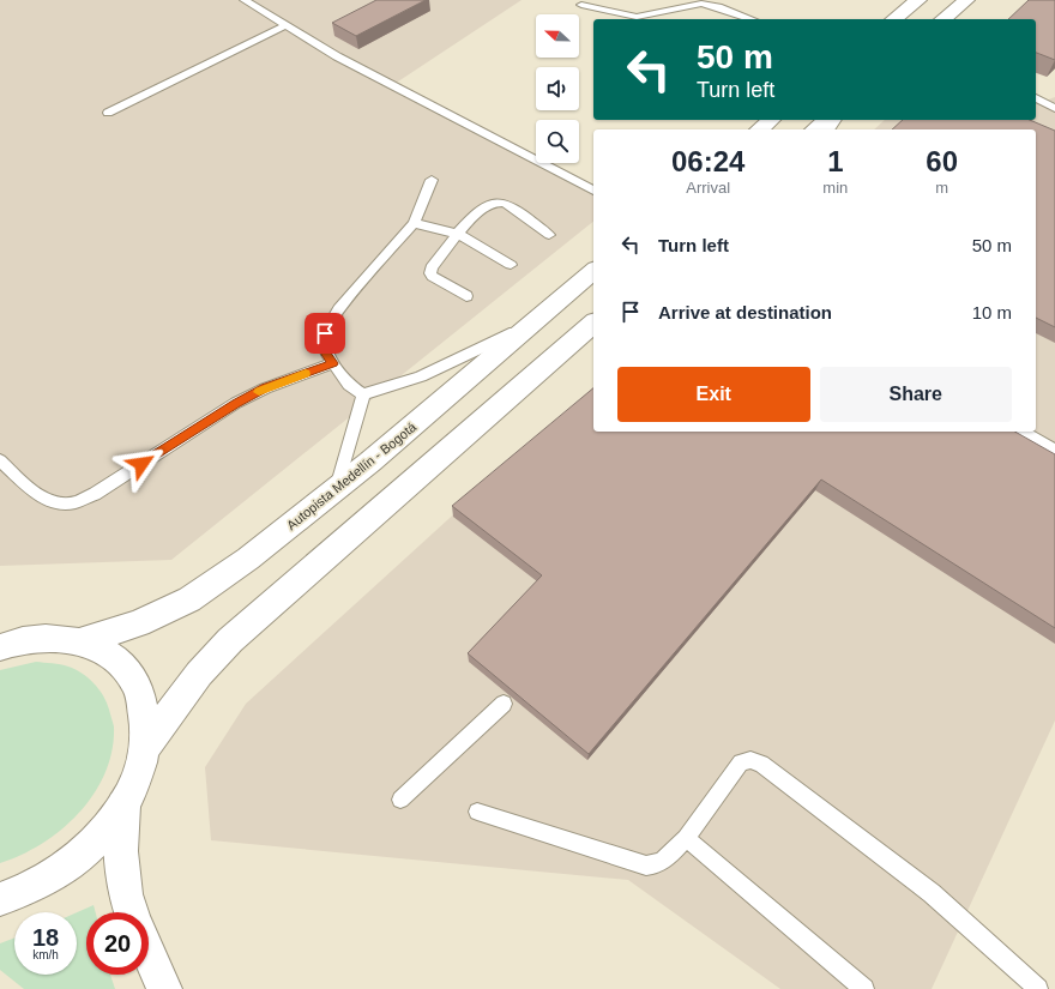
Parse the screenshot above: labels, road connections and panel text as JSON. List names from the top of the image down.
{
  "streets": {
    "main road": ["Autopista Medellín - Bogotá"]
  },
  "north": "left",
  "page": {
    "turn": ["50 m", "Turn left"],
    "eta": [
      "06:24",
      "Arrival",
      "1",
      "min",
      "60",
      "m"
    ],
    "list": [
      {
        "name": "Turn left",
        "value": "50 m"
      },
      {
        "name": "Arrive at destination",
        "value": "10 m"
      }
    ],
    "buttons": ["Exit", "Share"],
    "speed": "18 km/h",
    "limit": "20"
  }
}
